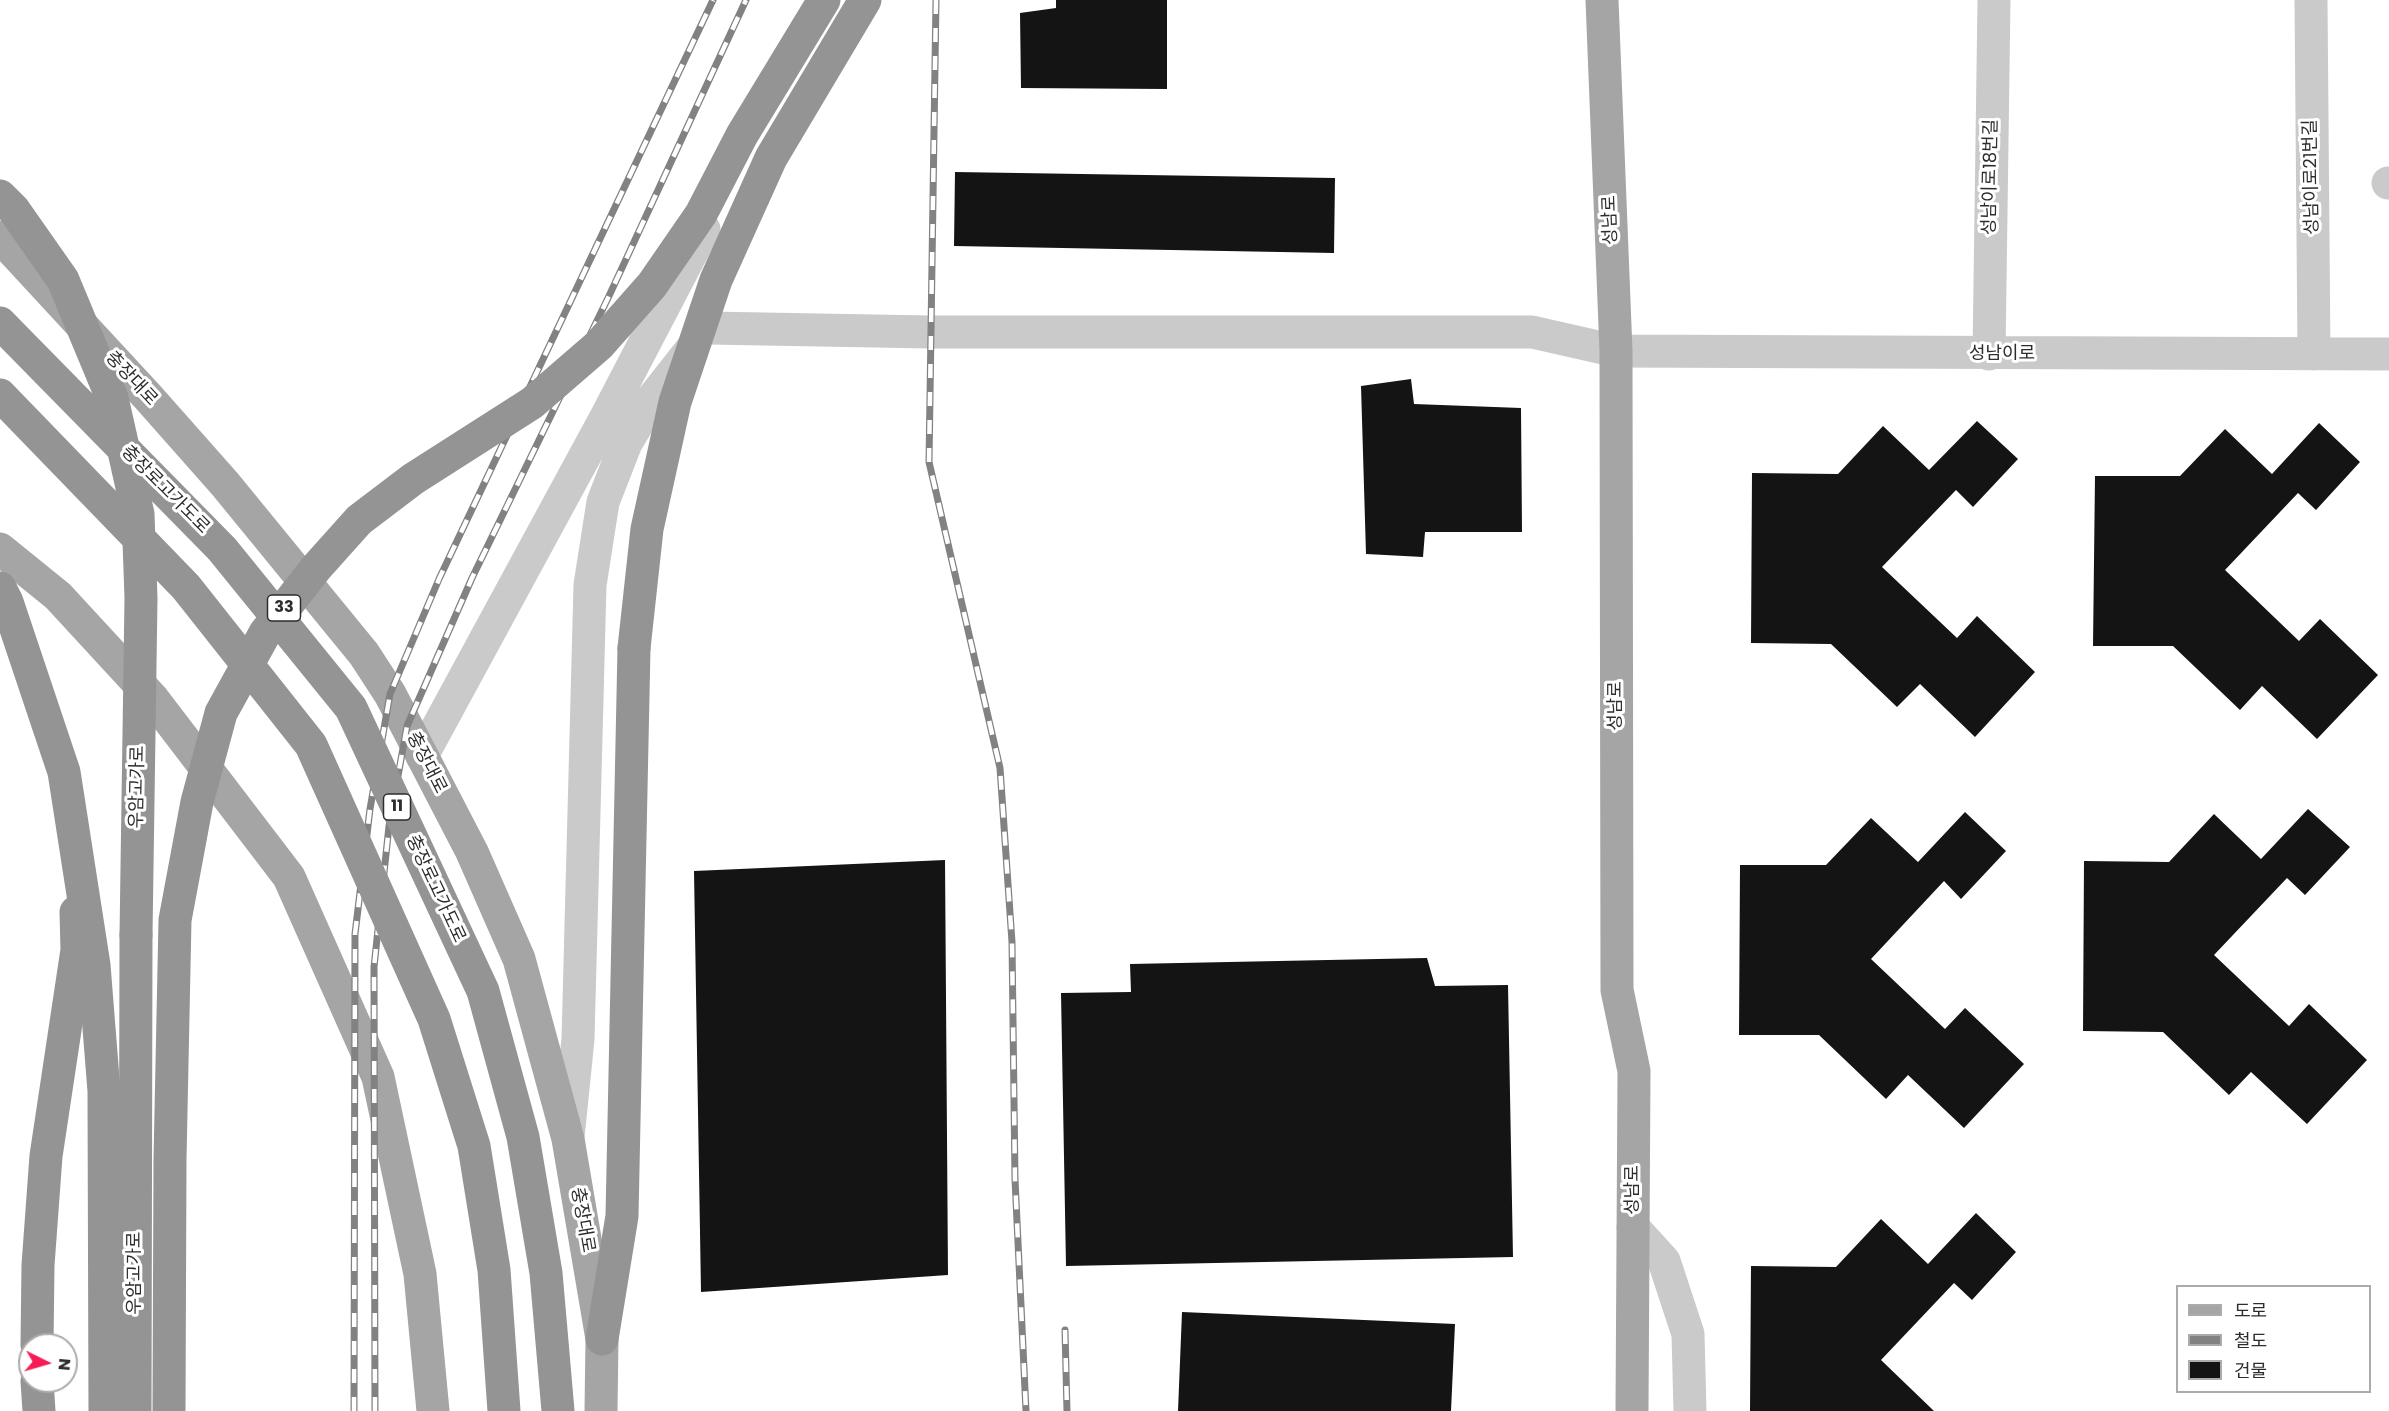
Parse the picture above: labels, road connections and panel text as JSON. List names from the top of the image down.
{
  "streets": {
    "highway": [
      "충장로고가도로",
      "33",
      "우암고가로",
      "11"
    ],
    "main road": ["성남로", "충장대로"],
    "street": ["성남이로18번길", "성남이로21번길", "성남이로"]
  },
  "crossings": [
    ["성남이로18번길", "성남이로"],
    ["성남이로21번길", "성남이로"],
    ["성남로", "성남이로"]
  ],
  "legend": ["도로", "철도", "건물"],
  "north": "right"
}
